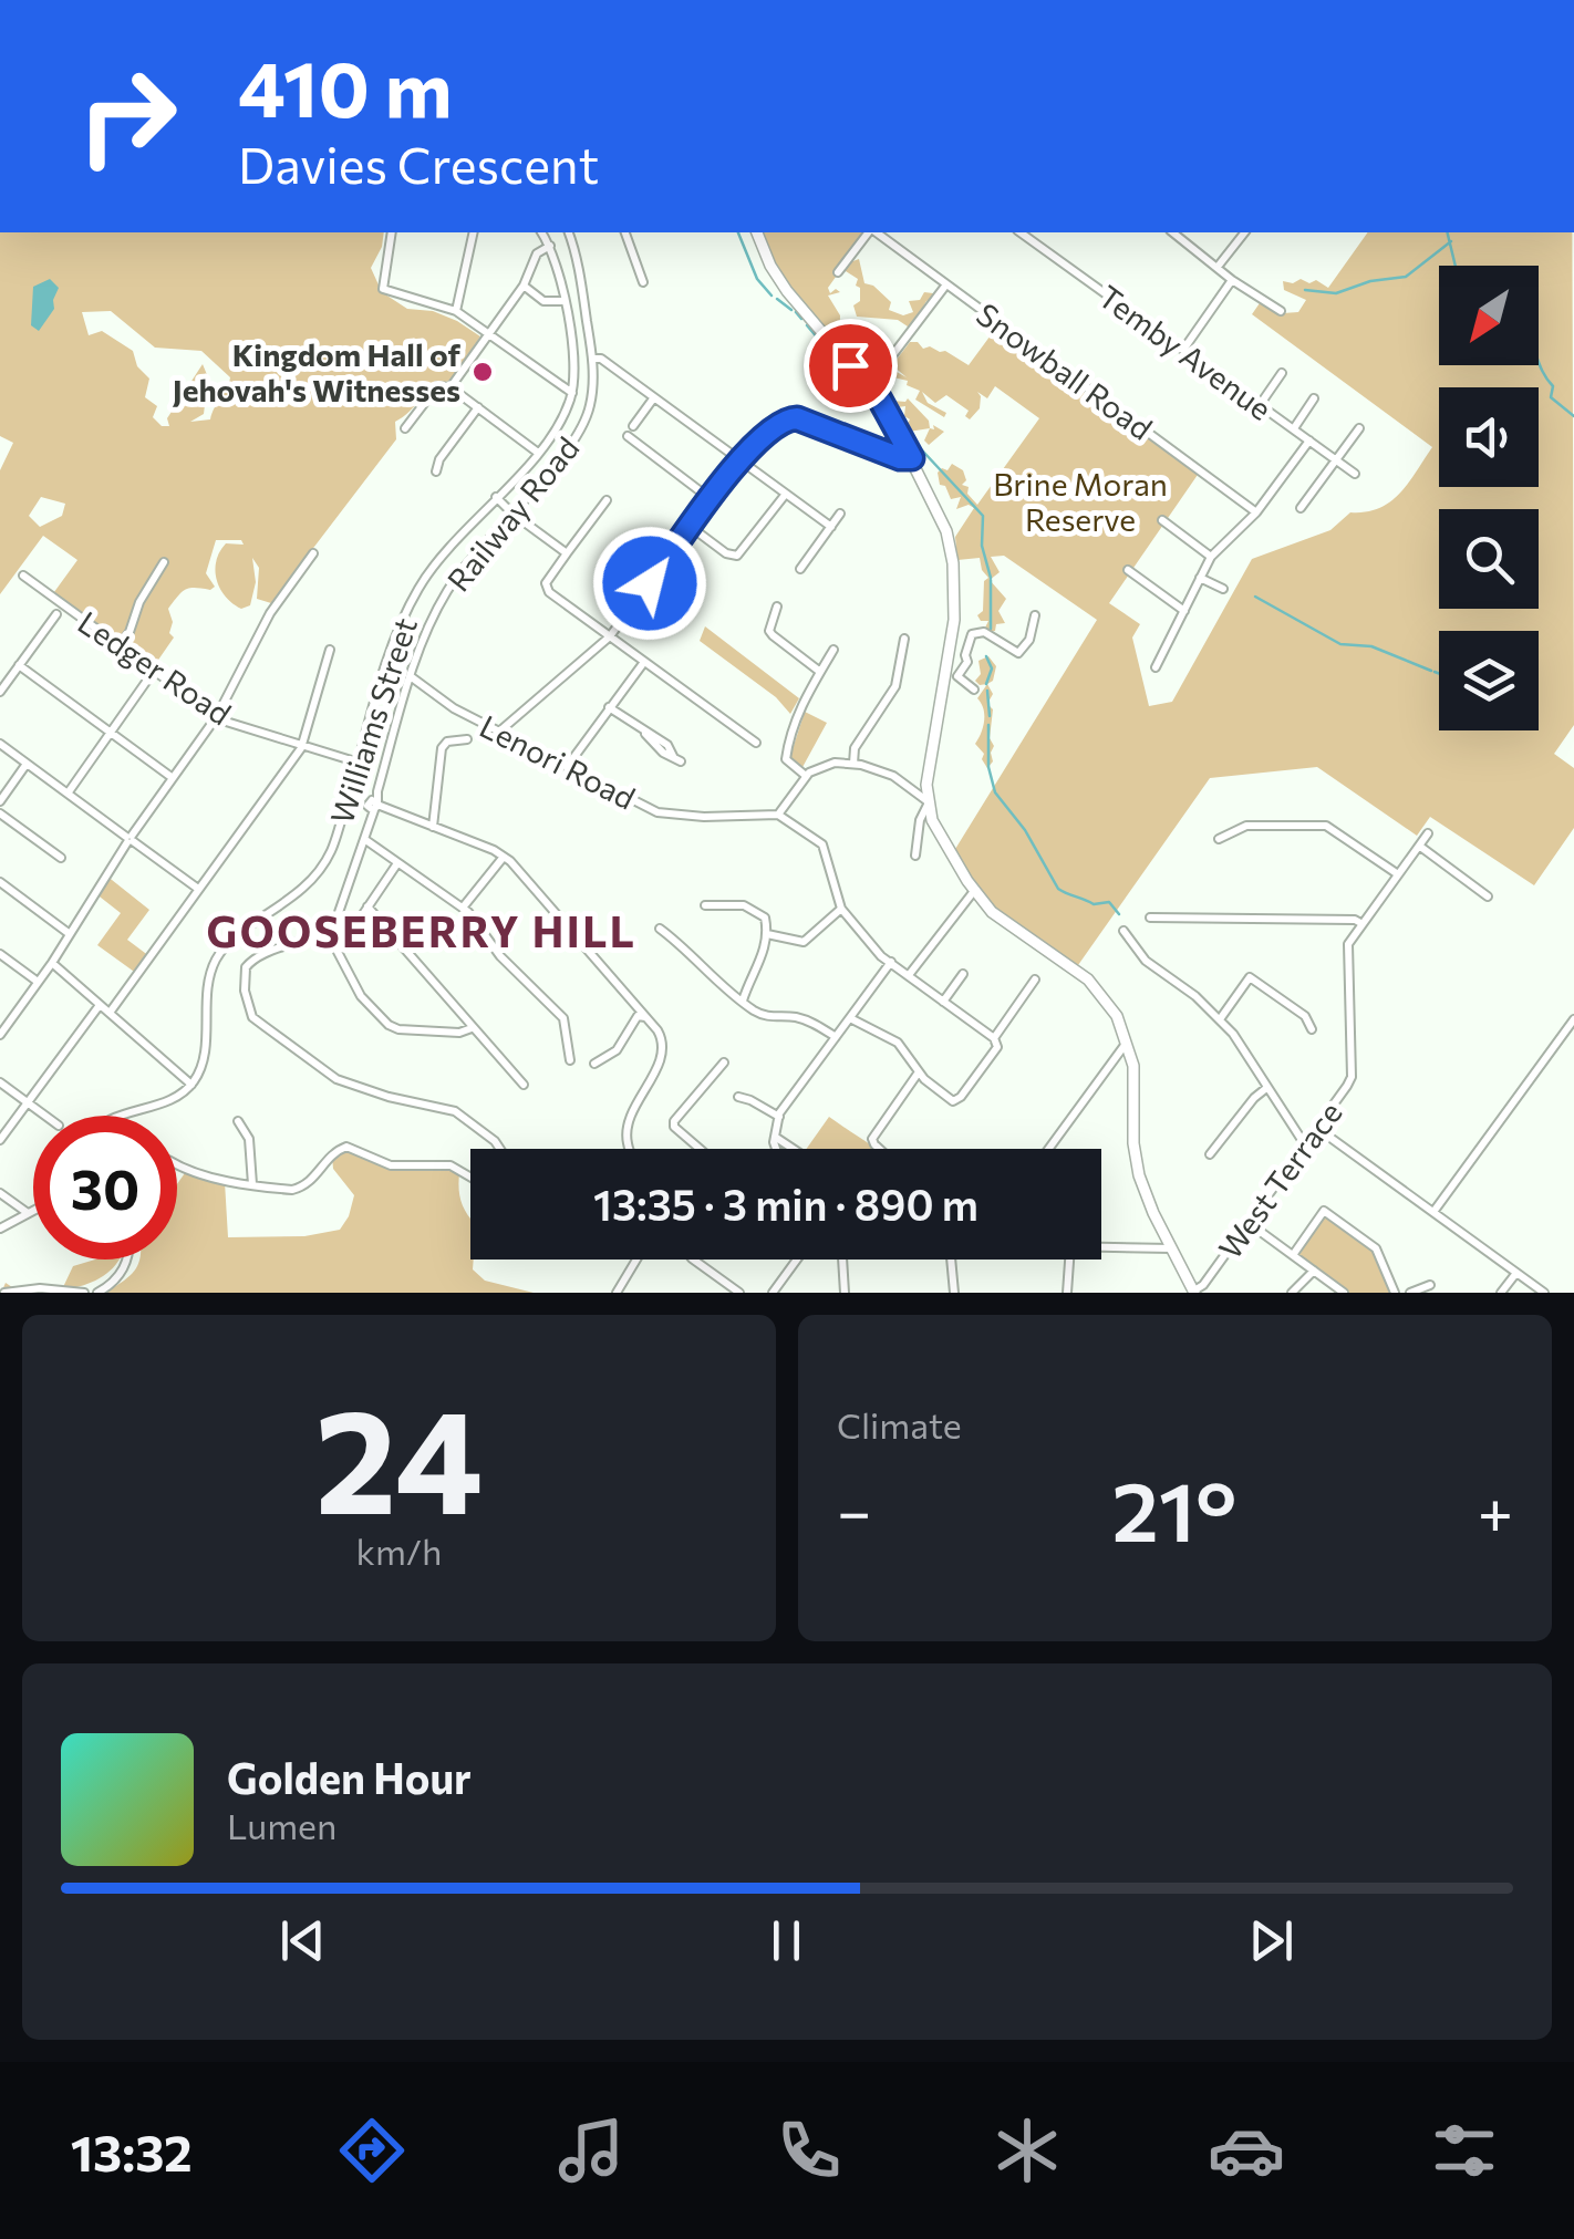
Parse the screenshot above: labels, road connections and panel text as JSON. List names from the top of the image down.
{
  "streets": {
    "street": [
      "Temby Avenue",
      "Snowball Road",
      "Railway Road",
      "Ledger Road",
      "Williams Street",
      "Lenori Road",
      "West Terrace"
    ]
  },
  "crossings": [
    ["Railway Road", "Lenori Road"],
    ["Ledger Road", "Williams Street"]
  ],
  "districts": ["GOOSEBERRY HILL"],
  "parks": ["Brine Moran Reserve"],
  "places": ["Kingdom Hall of Jehovah's Witnesses"],
  "north": "bottom left",
  "page": {
    "turn": ["410 m", "Davies Crescent"],
    "limit": "30",
    "trip": "13:35 · 3 min · 890 m",
    "tile": [
      ["24", "km/h"],
      "Climate"
    ],
    "heat": ["−", "21°", "+"],
    "song": ["Golden Hour", "Lumen"],
    "tabs": "13:32"
  }
}
